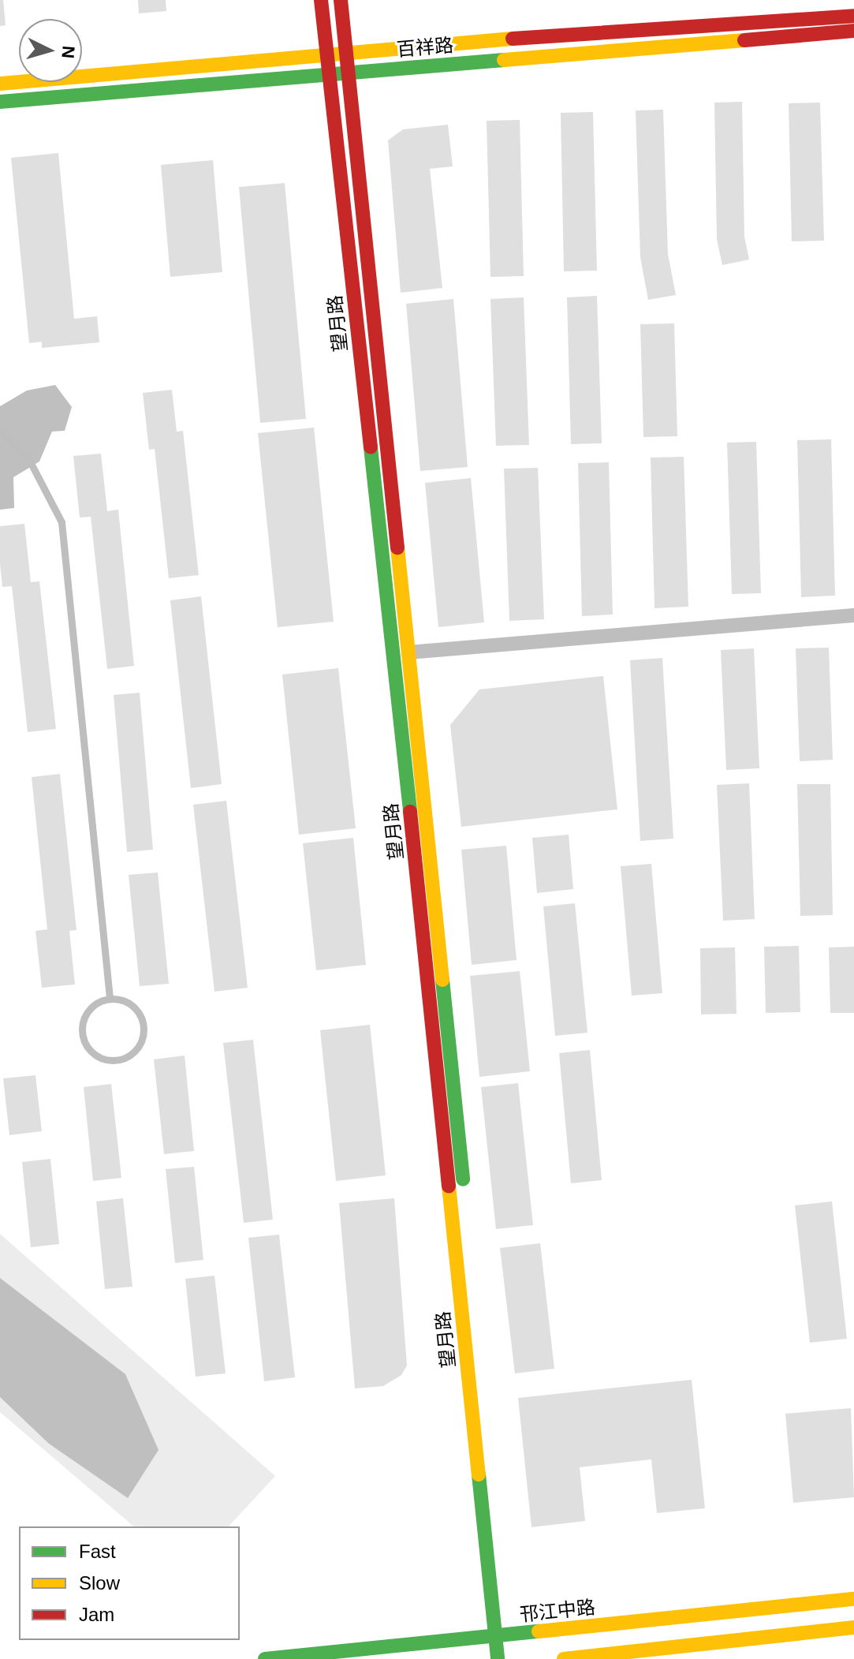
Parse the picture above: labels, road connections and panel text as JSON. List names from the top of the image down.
{
  "streets": {
    "street": ["百祥路", "望月路", "邗江中路"]
  },
  "crossings": [
    ["百祥路", "望月路"],
    ["望月路", "邗江中路"]
  ],
  "legend": ["Fast", "Slow", "Jam"],
  "north": "right"
}
